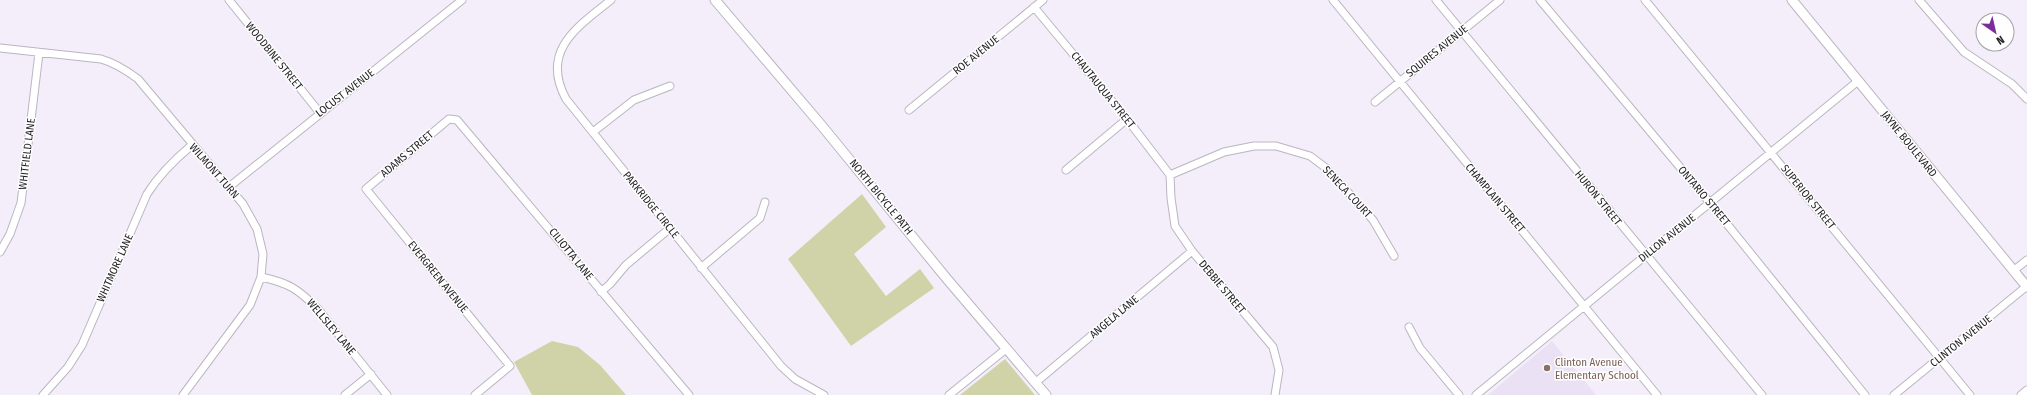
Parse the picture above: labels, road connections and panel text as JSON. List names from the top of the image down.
{
  "streets": {
    "street": [
      "SQUIRES AVENUE",
      "ROE AVENUE",
      "WOODBINE STREET",
      "CHAUTAUQUA STREET",
      "LOCUST AVENUE",
      "JAYNE BOULEVARD",
      "WHITFIELD LANE",
      "ADAMS STREET",
      "WILMONT TURN",
      "SENECA COURT",
      "ONTARIO STREET",
      "NORTH BICYCLE PATH",
      "SUPERIOR STREET",
      "CHAMPLAIN STREET",
      "HURON STREET",
      "PARKRIDGE CIRCLE",
      "DILLON AVENUE",
      "CILIOTTA LANE",
      "WHITMORE LANE",
      "EVERGREEN AVENUE",
      "DEBBIE STREET",
      "ANGELA LANE",
      "WELLSLEY LANE",
      "CLINTON AVENUE"
    ]
  },
  "crossings": [
    ["SQUIRES AVENUE", "CHAMPLAIN STREET"],
    ["SQUIRES AVENUE", "HURON STREET"],
    ["ROE AVENUE", "CHAUTAUQUA STREET"],
    ["WOODBINE STREET", "LOCUST AVENUE"],
    ["CHAUTAUQUA STREET", "SENECA COURT"],
    ["CHAUTAUQUA STREET", "DEBBIE STREET"],
    ["LOCUST AVENUE", "WILMONT TURN"],
    ["JAYNE BOULEVARD", "DILLON AVENUE"],
    ["JAYNE BOULEVARD", "CLINTON AVENUE"],
    ["WHITFIELD LANE", "WILMONT TURN"],
    ["ADAMS STREET", "CILIOTTA LANE"],
    ["ADAMS STREET", "EVERGREEN AVENUE"],
    ["WILMONT TURN", "WHITMORE LANE"],
    ["WILMONT TURN", "WELLSLEY LANE"],
    ["SENECA COURT", "DEBBIE STREET"],
    ["ONTARIO STREET", "DILLON AVENUE"],
    ["NORTH BICYCLE PATH", "ANGELA LANE"],
    ["SUPERIOR STREET", "DILLON AVENUE"],
    ["SUPERIOR STREET", "CLINTON AVENUE"],
    ["CHAMPLAIN STREET", "DILLON AVENUE"],
    ["HURON STREET", "DILLON AVENUE"],
    ["DEBBIE STREET", "ANGELA LANE"]
  ],
  "places": ["Clinton Avenue Elementary School"],
  "north": "bottom right"
}
